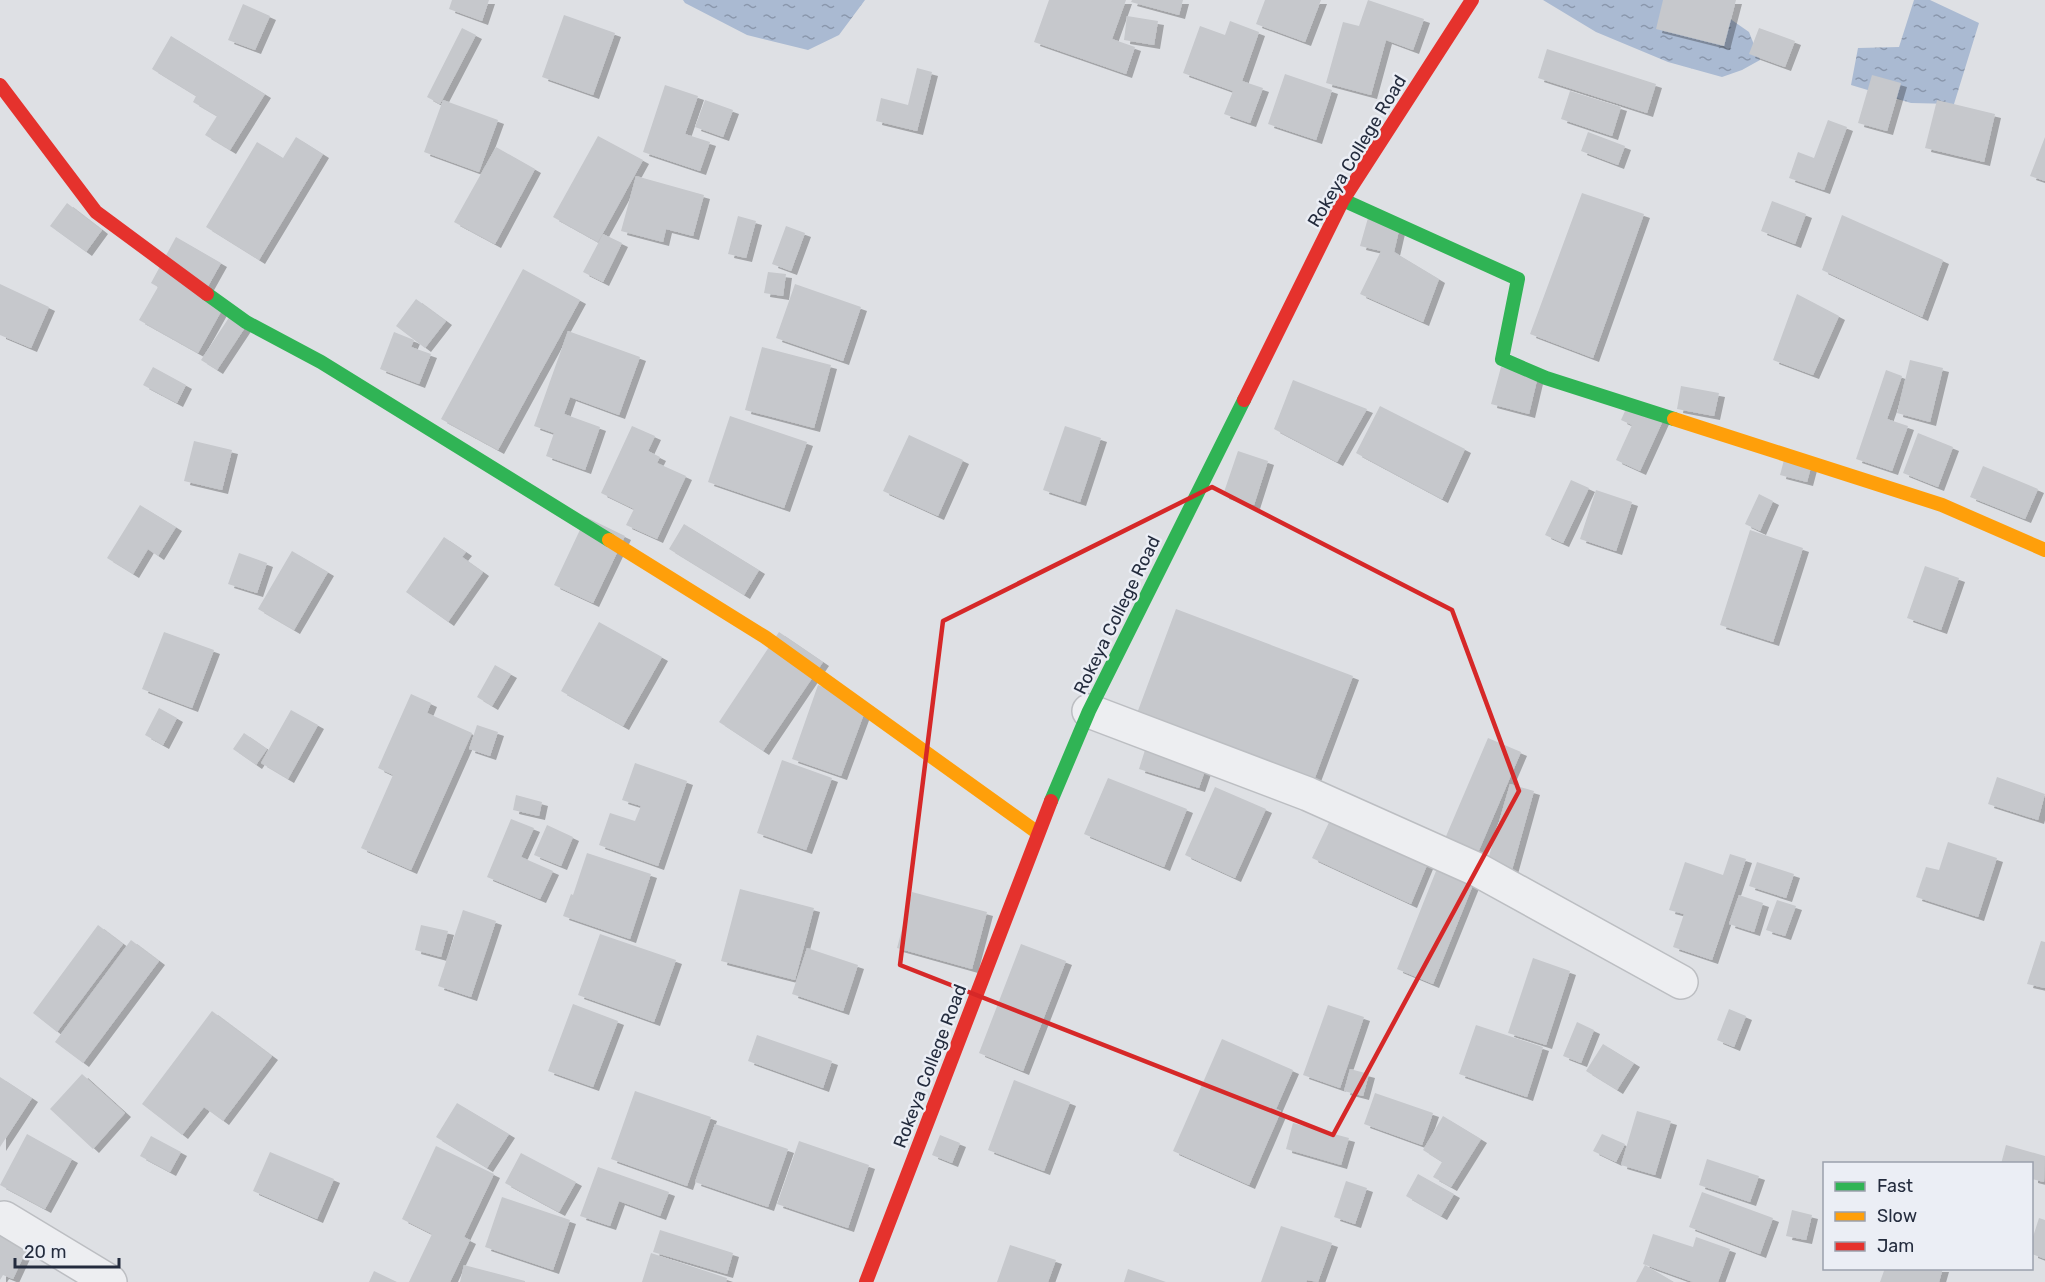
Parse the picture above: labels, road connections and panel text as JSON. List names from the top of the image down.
{
  "streets": {
    "street": ["Rokeya College Road"]
  },
  "legend": ["Fast", "Slow", "Jam"],
  "scale_bar": "20 m"
}
